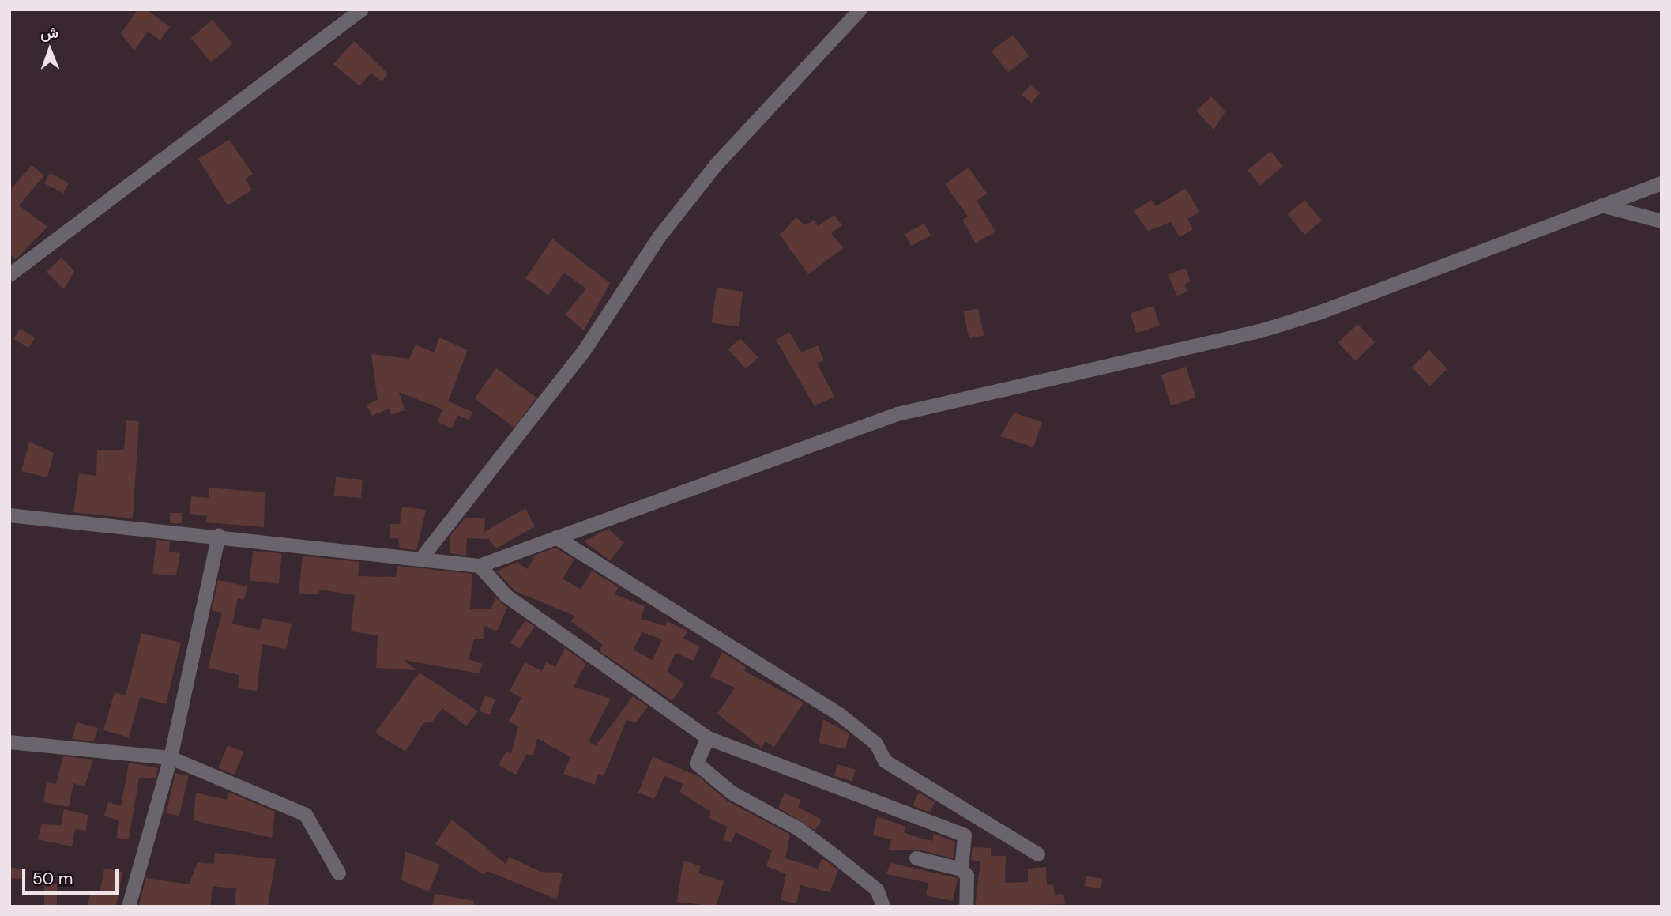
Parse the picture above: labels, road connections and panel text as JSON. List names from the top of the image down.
{
  "scale_bar": "50 m",
  "north": "top"
}
